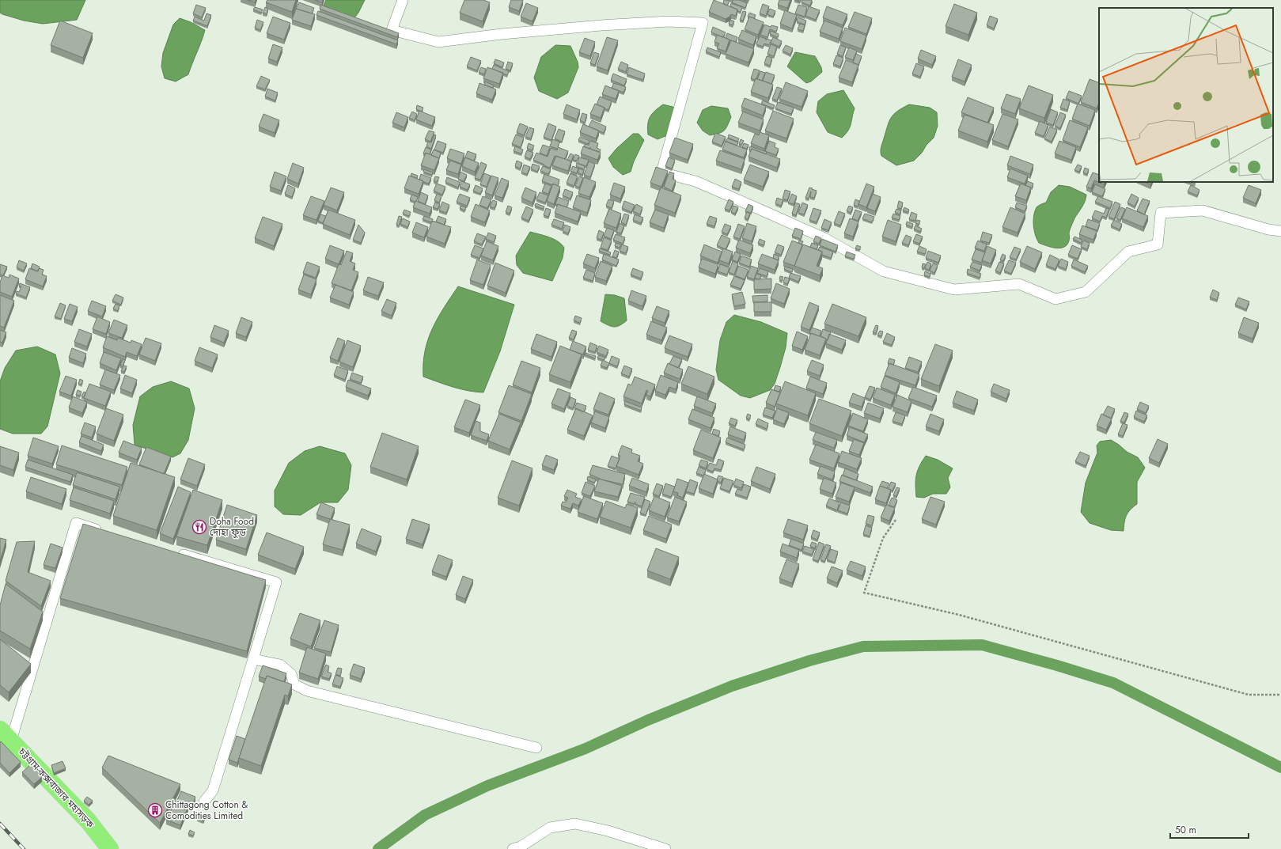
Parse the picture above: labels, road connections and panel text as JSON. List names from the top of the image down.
{
  "streets": {
    "highway": ["চট্টগ্রাম-কক্সবাজার মহাসড়ক"]
  },
  "places": {
    "restaurant": ["Doha Food দোহা ফুড"],
    "building": ["Chittagong Cotton & Comodities Limited"]
  },
  "scale_bar": "50 m"
}
